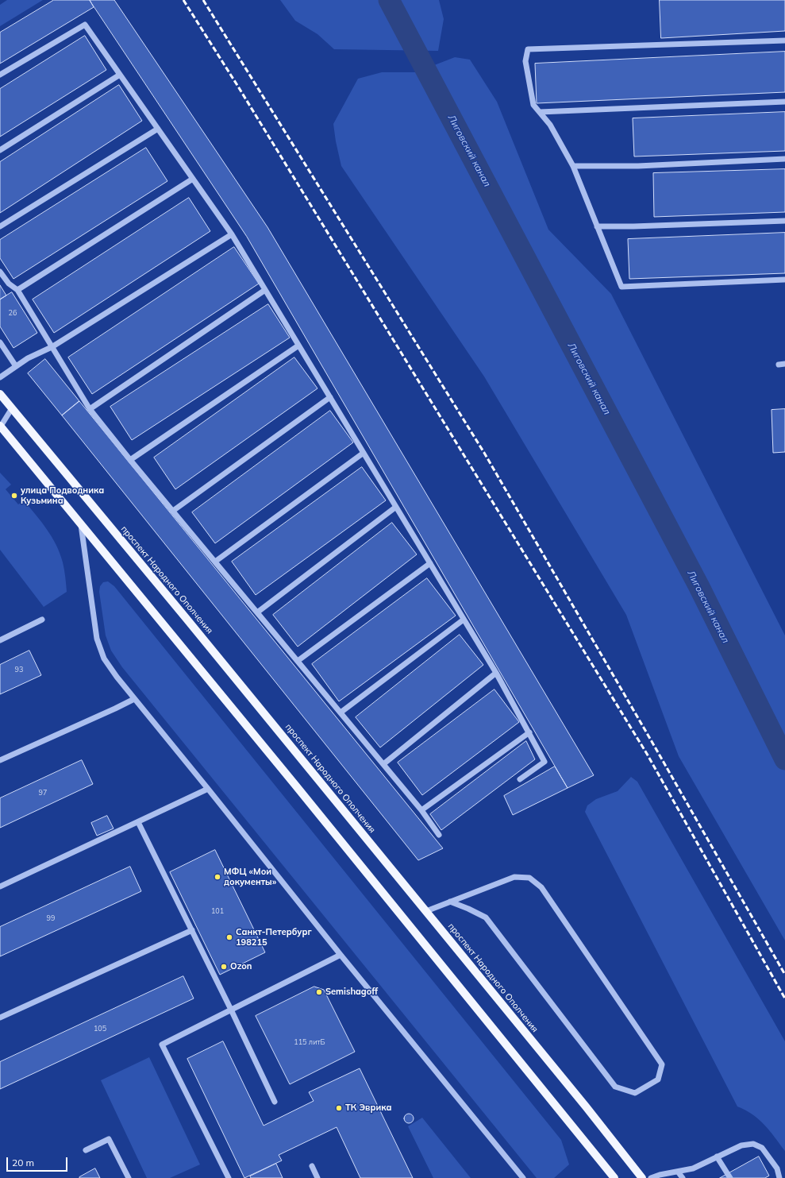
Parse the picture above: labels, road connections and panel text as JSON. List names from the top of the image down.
{
  "streets": {
    "main road": ["проспект Народного Ополчения"]
  },
  "water": ["Лиговский канал"],
  "places": [
    "улица Подводника Кузьмина",
    "МФЦ «Мои документы»",
    "Санкт-Петербург 198215",
    "Ozon",
    "Semishagoff",
    "ТК Эврика"
  ],
  "house_numbers": [
    "26",
    "93",
    "97",
    "101",
    "99",
    "105",
    "115 литБ"
  ],
  "scale_bar": "20 m"
}
